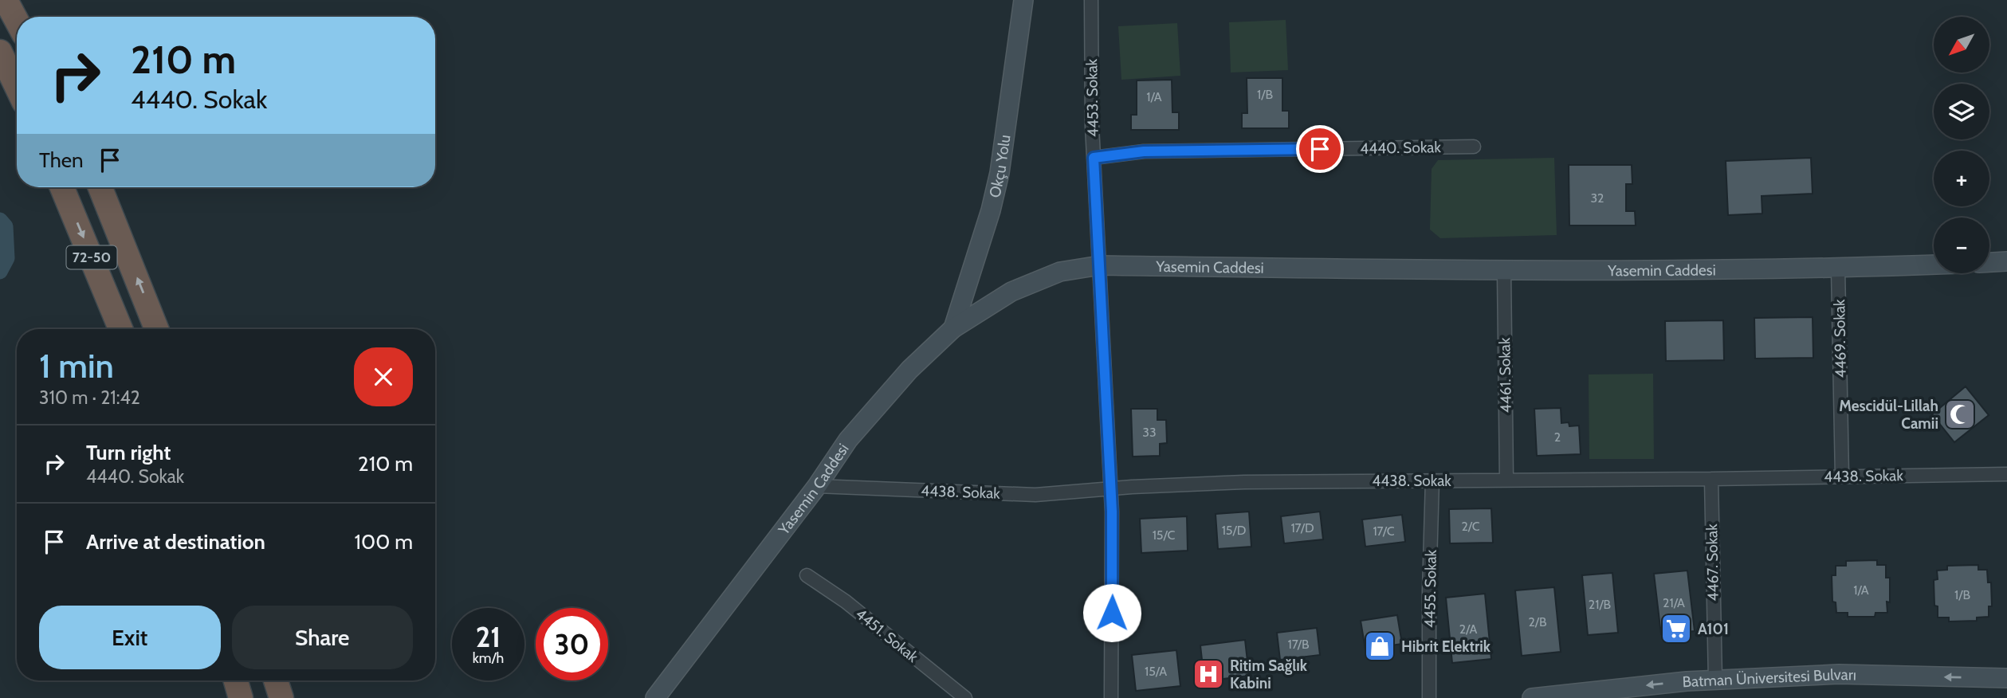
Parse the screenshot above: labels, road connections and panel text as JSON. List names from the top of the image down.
{
  "streets": {
    "highway": ["72-50"],
    "street": [
      "4453. Sokak",
      "4440. Sokak",
      "Okçu Yolu",
      "Yasemin Caddesi",
      "4469. Sokak",
      "4461. Sokak",
      "4438. Sokak",
      "4467. Sokak",
      "4455. Sokak",
      "4451. Sokak",
      "Batman Üniversitesi Bulvarı"
    ]
  },
  "crossings": [
    ["4453. Sokak", "4440. Sokak"],
    ["4453. Sokak", "Yasemin Caddesi"],
    ["4453. Sokak", "4438. Sokak"],
    ["Okçu Yolu", "Yasemin Caddesi"],
    ["Yasemin Caddesi", "4469. Sokak"],
    ["Yasemin Caddesi", "4461. Sokak"],
    ["Yasemin Caddesi", "4438. Sokak"],
    ["4469. Sokak", "4438. Sokak"],
    ["4461. Sokak", "4438. Sokak"],
    ["4438. Sokak", "4467. Sokak"],
    ["4438. Sokak", "4455. Sokak"],
    ["4467. Sokak", "Batman Üniversitesi Bulvarı"]
  ],
  "one_way": ["Batman Üniversitesi Bulvarı"],
  "places": {
    "mosque": ["Mescidül-Lillah Camii"],
    "supermarket": ["A101"],
    "shop": ["Hibrit Elektrik"],
    "hospital": ["Ritim Sağlık Kabini"]
  },
  "house_numbers": [
    "1/B",
    "1/A",
    "32",
    "33",
    "2",
    "2/C",
    "17/D",
    "15/D",
    "17/C",
    "15/C",
    "1/A",
    "1/B",
    "21/A",
    "21/B",
    "2/B",
    "2/A",
    "17/B",
    "15/A"
  ],
  "north": "bottom left",
  "page": {
    "map_buttons": ["+", "−"],
    "turn": ["210 m", "4440. Sokak"],
    "then": "Then",
    "heading": ["1 min", "310 m · 21:42"],
    "list": [
      {
        "name": "Turn right",
        "note": "4440. Sokak",
        "value": "210 m"
      },
      {
        "name": "Arrive at destination",
        "value": "100 m"
      }
    ],
    "buttons": ["Exit", "Share"],
    "speed": "21 km/h",
    "limit": "30"
  }
}
